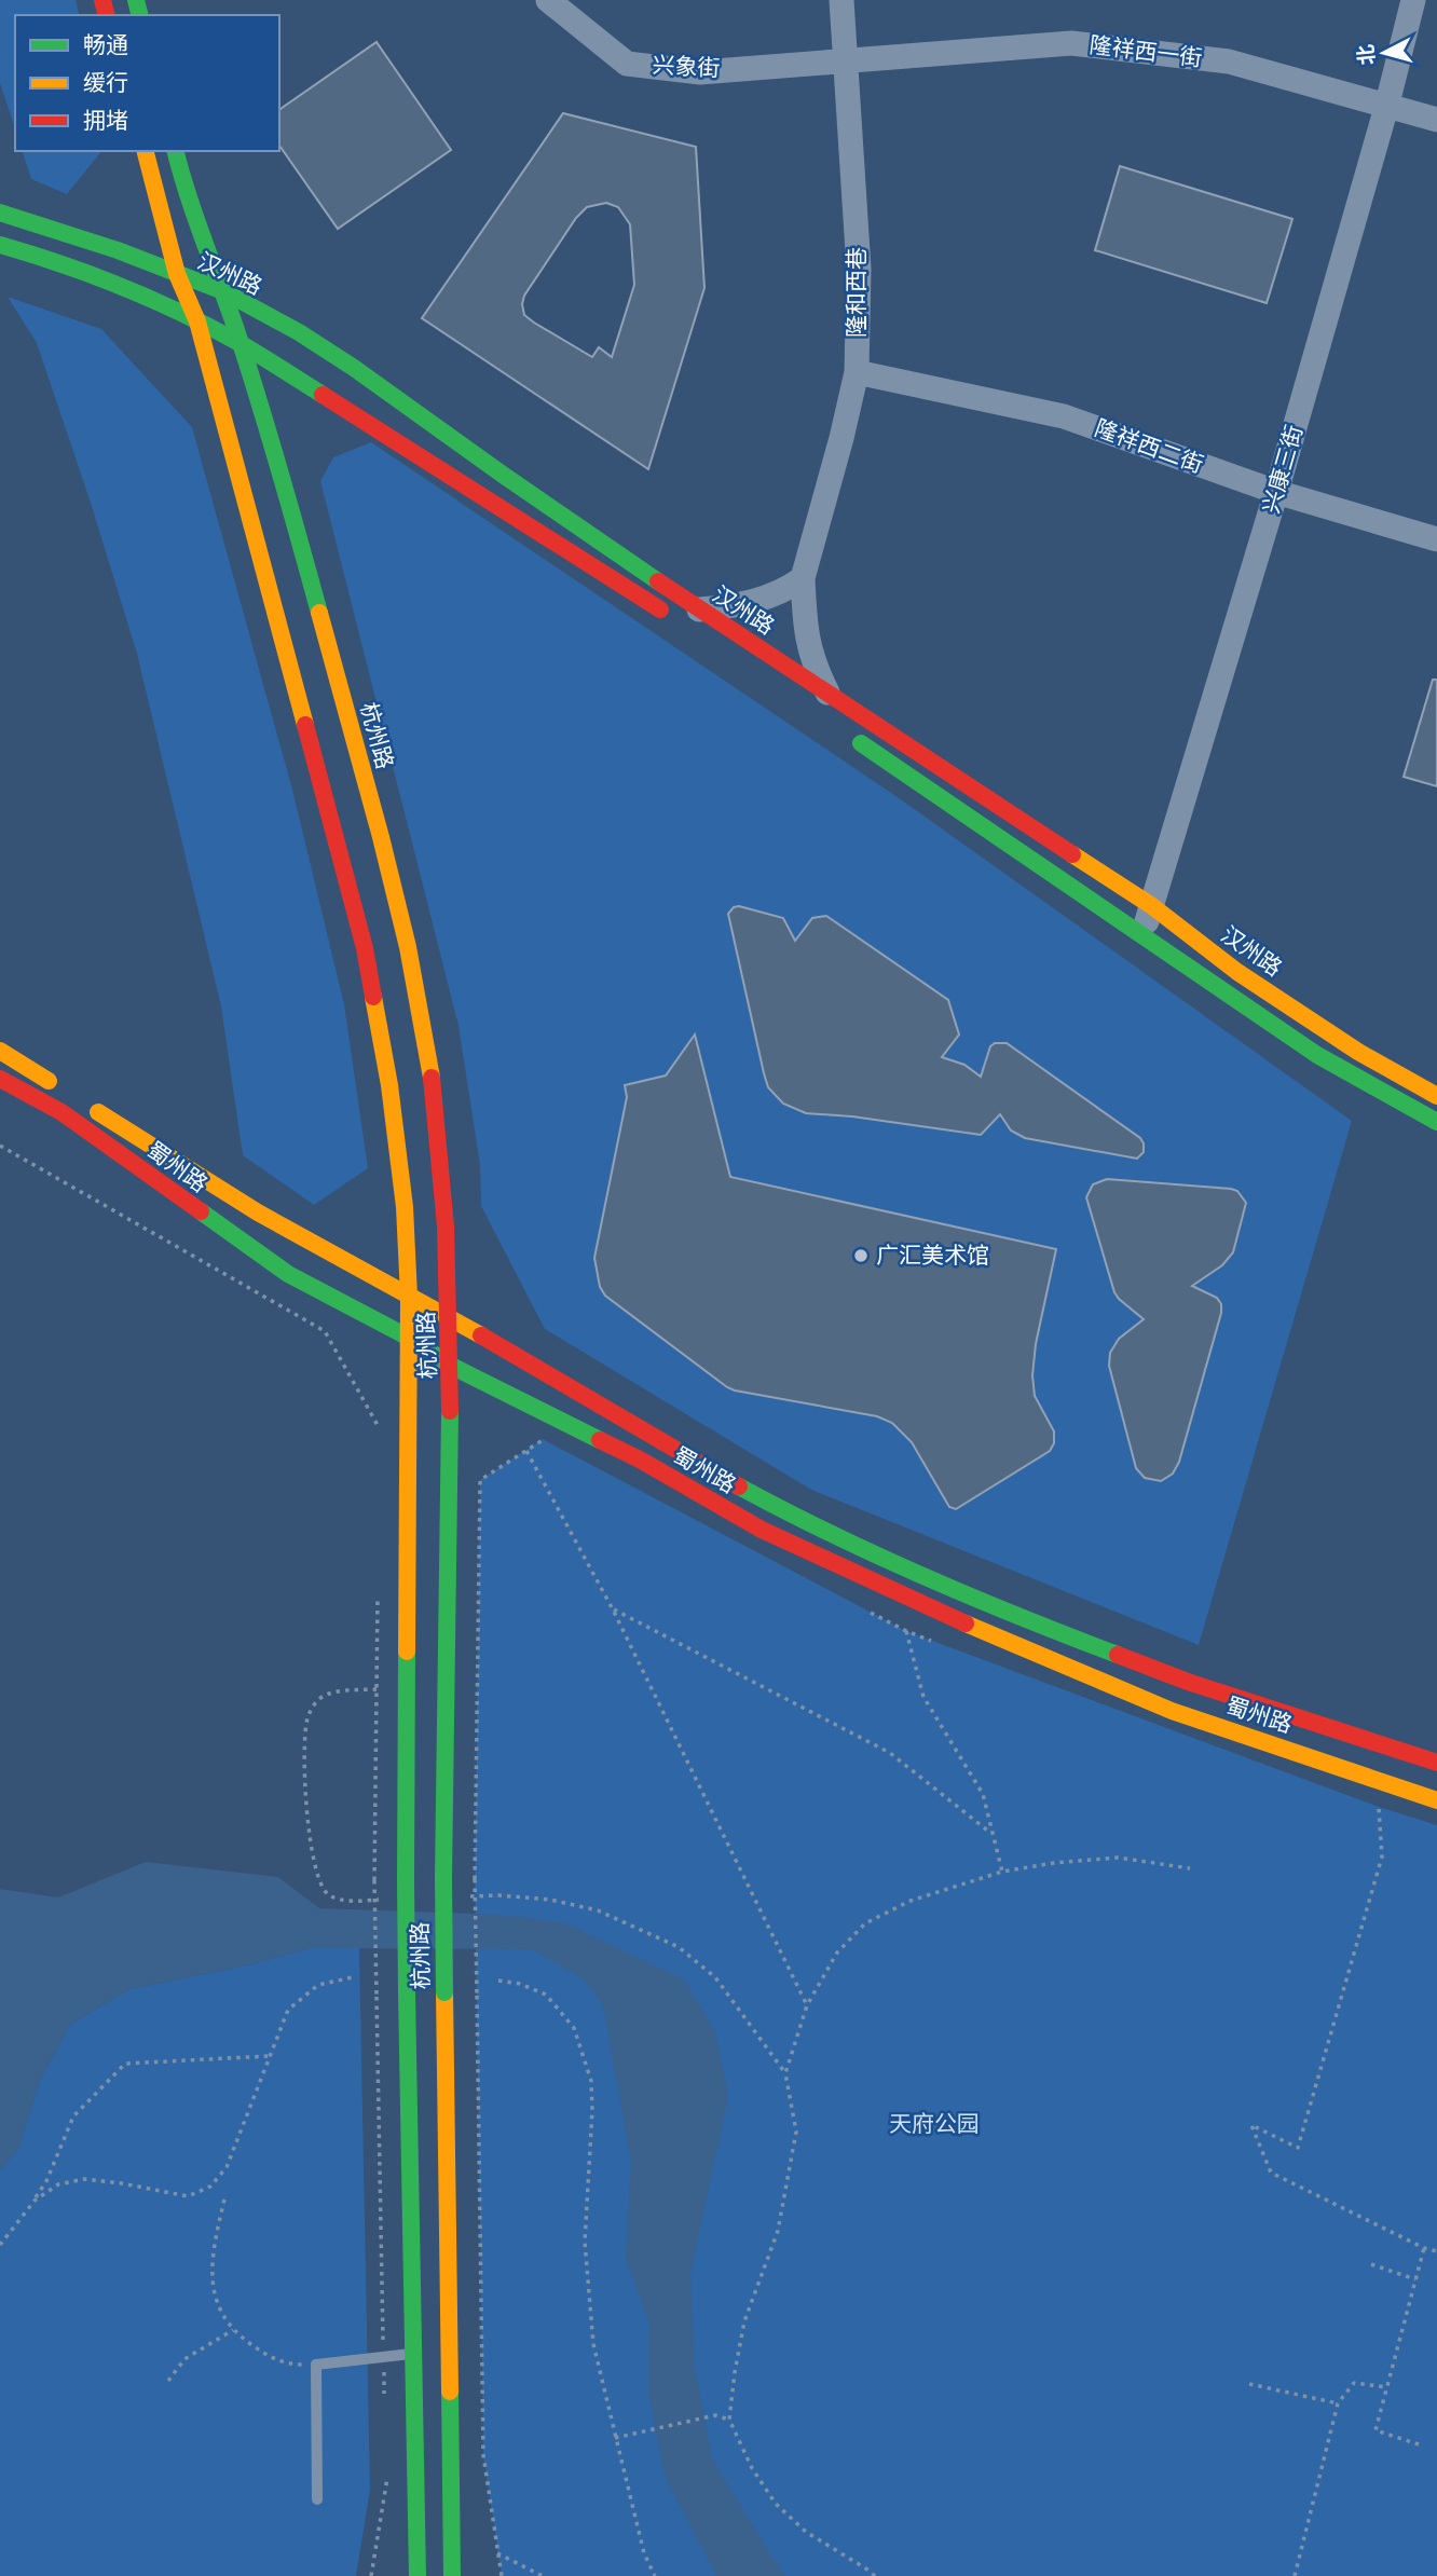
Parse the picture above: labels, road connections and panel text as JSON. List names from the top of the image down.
{
  "streets": {
    "main road": ["汉州路", "杭州路", "蜀州路"],
    "street": [
      "隆祥西一街",
      "兴象街",
      "隆和西巷",
      "隆祥西二街",
      "兴康三街"
    ]
  },
  "crossings": [
    ["隆祥西一街", "兴象街"],
    ["隆祥西一街", "隆和西巷"],
    ["隆祥西一街", "兴康三街"],
    ["兴象街", "隆和西巷"],
    ["汉州路", "隆和西巷"],
    ["汉州路", "兴康三街"],
    ["汉州路", "杭州路"],
    ["隆和西巷", "隆祥西二街"],
    ["隆祥西二街", "兴康三街"],
    ["杭州路", "蜀州路"]
  ],
  "parks": ["天府公园"],
  "places": ["广汇美术馆"],
  "legend": ["畅通", "缓行", "拥堵"],
  "north": "left"
}
